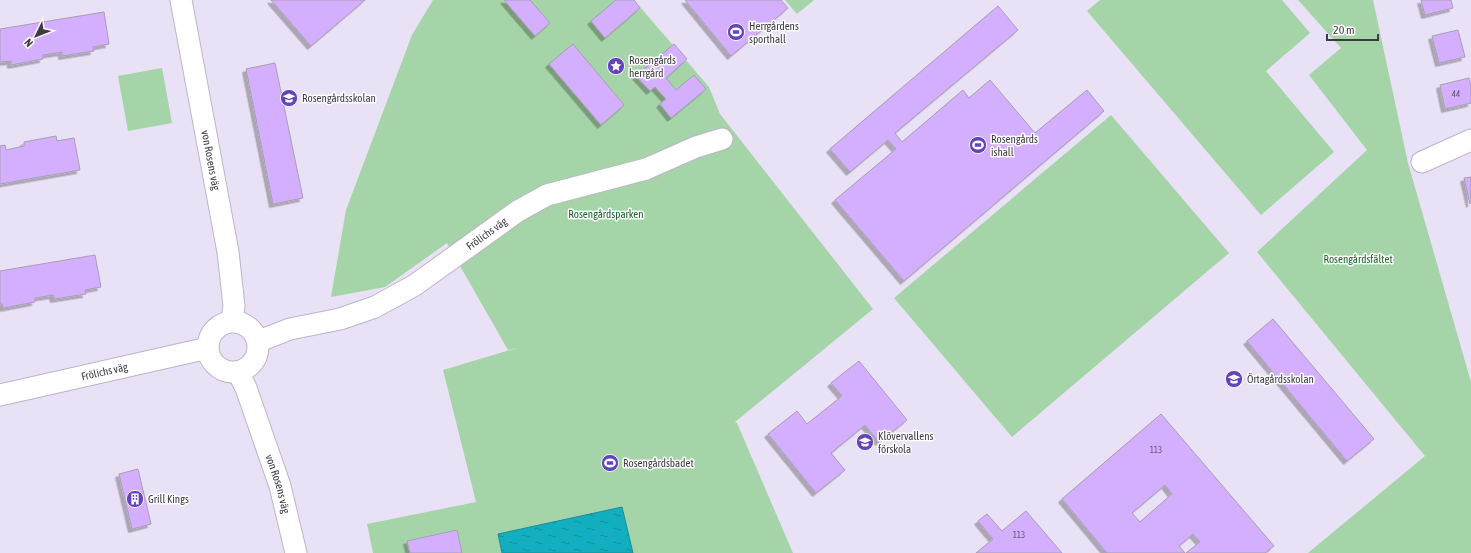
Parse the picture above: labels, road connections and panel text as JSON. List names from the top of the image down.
{
  "streets": {
    "street": ["von Rosens väg", "Frölichs väg"]
  },
  "crossings": [
    ["von Rosens väg", "Frölichs väg"]
  ],
  "parks": ["Rosengårdsparken", "Rosengårdsfältet"],
  "places": {
    "sports": ["Herrgårdens sporthall", "Rosengårds ishall", "Rosengårdsbadet"],
    "place": ["Rosengårds herrgård"],
    "school or university": ["Rosengårdsskolan", "Örtagårdsskolan", "Klövervallens förskola"],
    "building": ["Grill Kings"]
  },
  "house_numbers": ["44", "113", "113"],
  "scale_bar": "20 m",
  "north": "bottom left"
}
